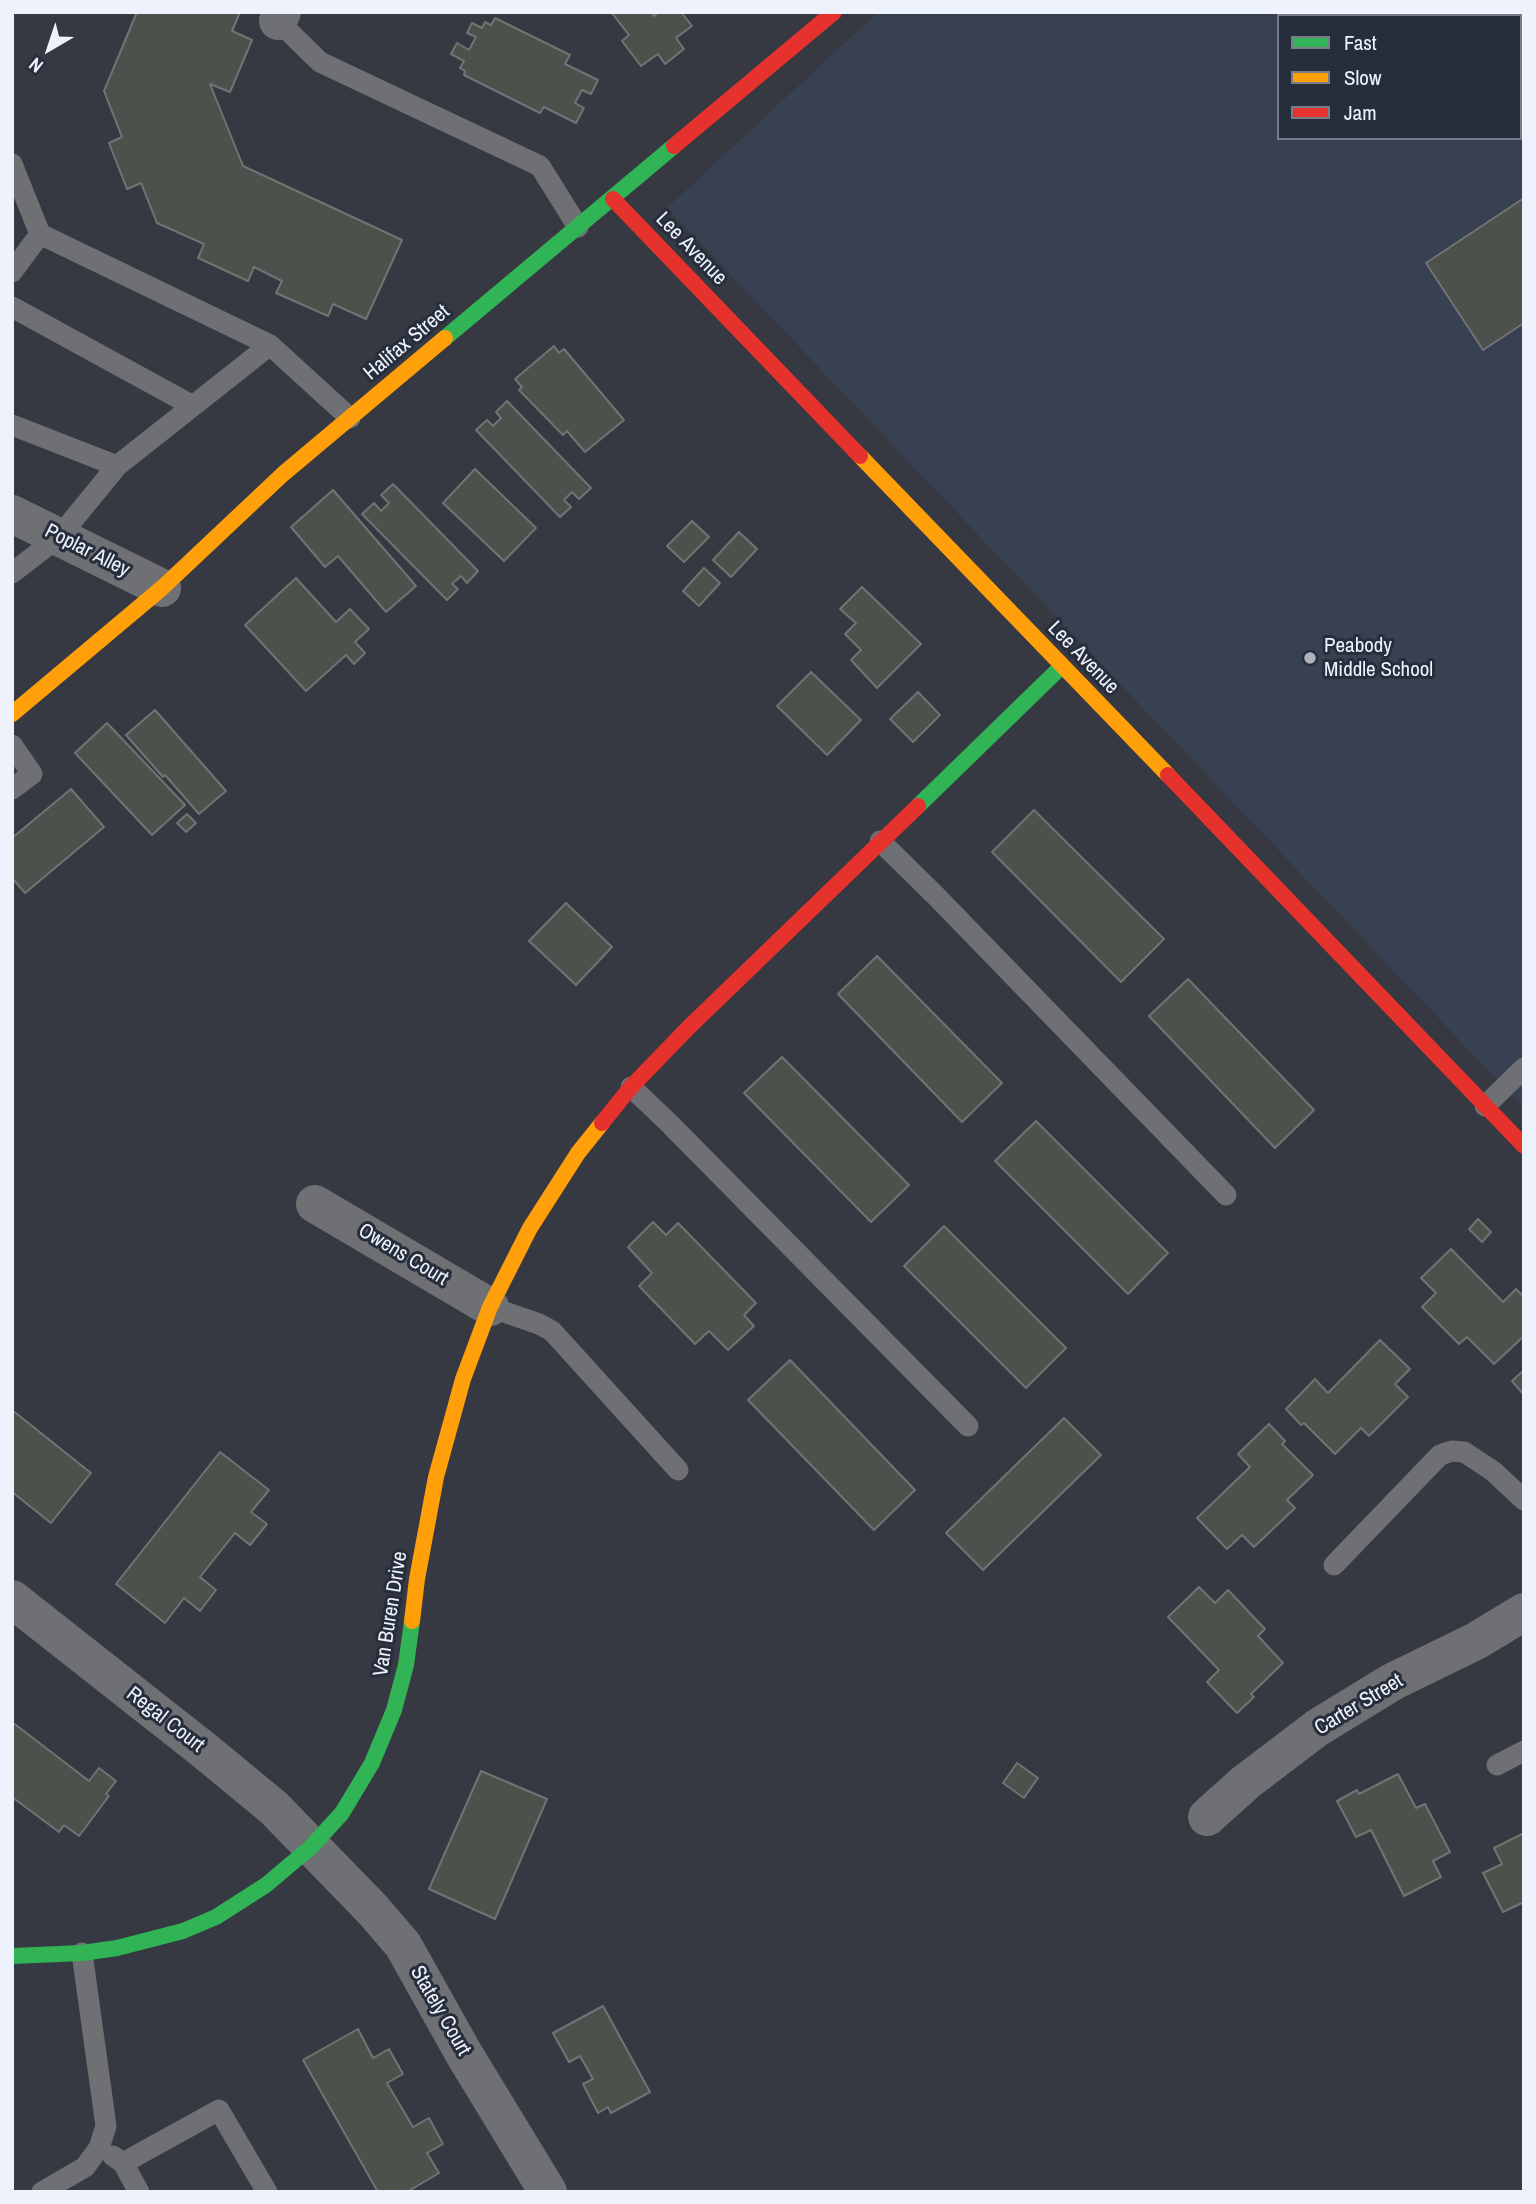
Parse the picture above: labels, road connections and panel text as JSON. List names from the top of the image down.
{
  "streets": {
    "street": [
      "Lee Avenue",
      "Halifax Street",
      "Poplar Alley",
      "Owens Court",
      "Van Buren Drive",
      "Carter Street",
      "Regal Court",
      "Stately Court"
    ]
  },
  "crossings": [
    ["Lee Avenue", "Halifax Street"],
    ["Lee Avenue", "Van Buren Drive"],
    ["Halifax Street", "Poplar Alley"],
    ["Owens Court", "Van Buren Drive"],
    ["Van Buren Drive", "Regal Court"],
    ["Van Buren Drive", "Stately Court"],
    ["Regal Court", "Stately Court"]
  ],
  "places": ["Peabody Middle School"],
  "legend": ["Fast", "Slow", "Jam"],
  "north": "bottom left"
}
